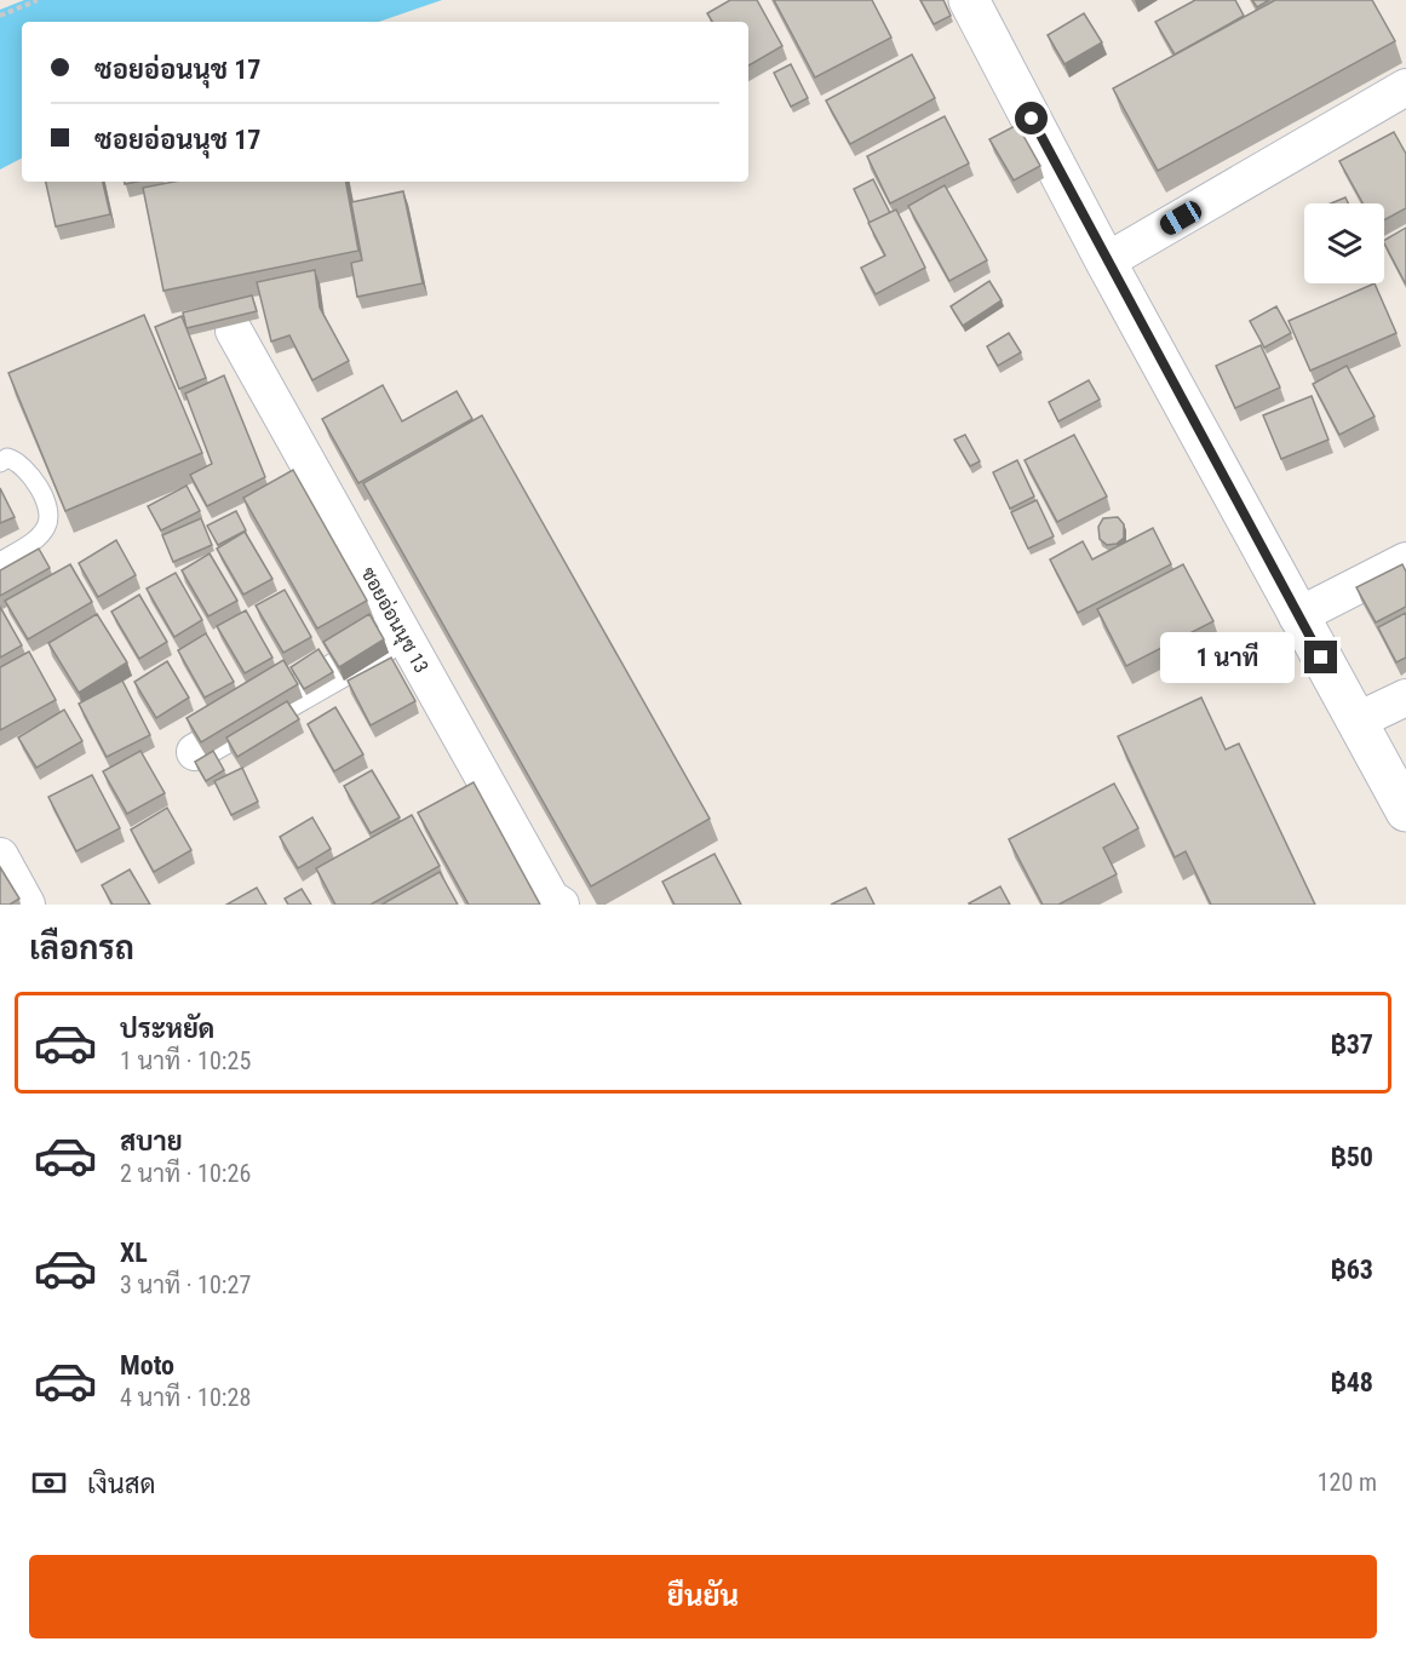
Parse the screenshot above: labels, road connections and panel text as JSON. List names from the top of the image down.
{
  "streets": {
    "street": ["ซอยอ่อนนุช 13"]
  },
  "page": {
    "banner": ["ซอยอ่อนนุช 17", "ซอยอ่อนนุช 17"],
    "bubble": "1 นาที",
    "heading": "เลือกรถ",
    "list": [
      {
        "name": "ประหยัด",
        "note": "1 นาที · 10:25",
        "value": "฿37"
      },
      {
        "name": "สบาย",
        "note": "2 นาที · 10:26",
        "value": "฿50"
      },
      {
        "name": "XL",
        "note": "3 นาที · 10:27",
        "value": "฿63"
      },
      {
        "name": "Moto",
        "note": "4 นาที · 10:28",
        "value": "฿48"
      }
    ],
    "pay": ["เงินสด", "120 m"],
    "buttons": "ยืนยัน"
  }
}
